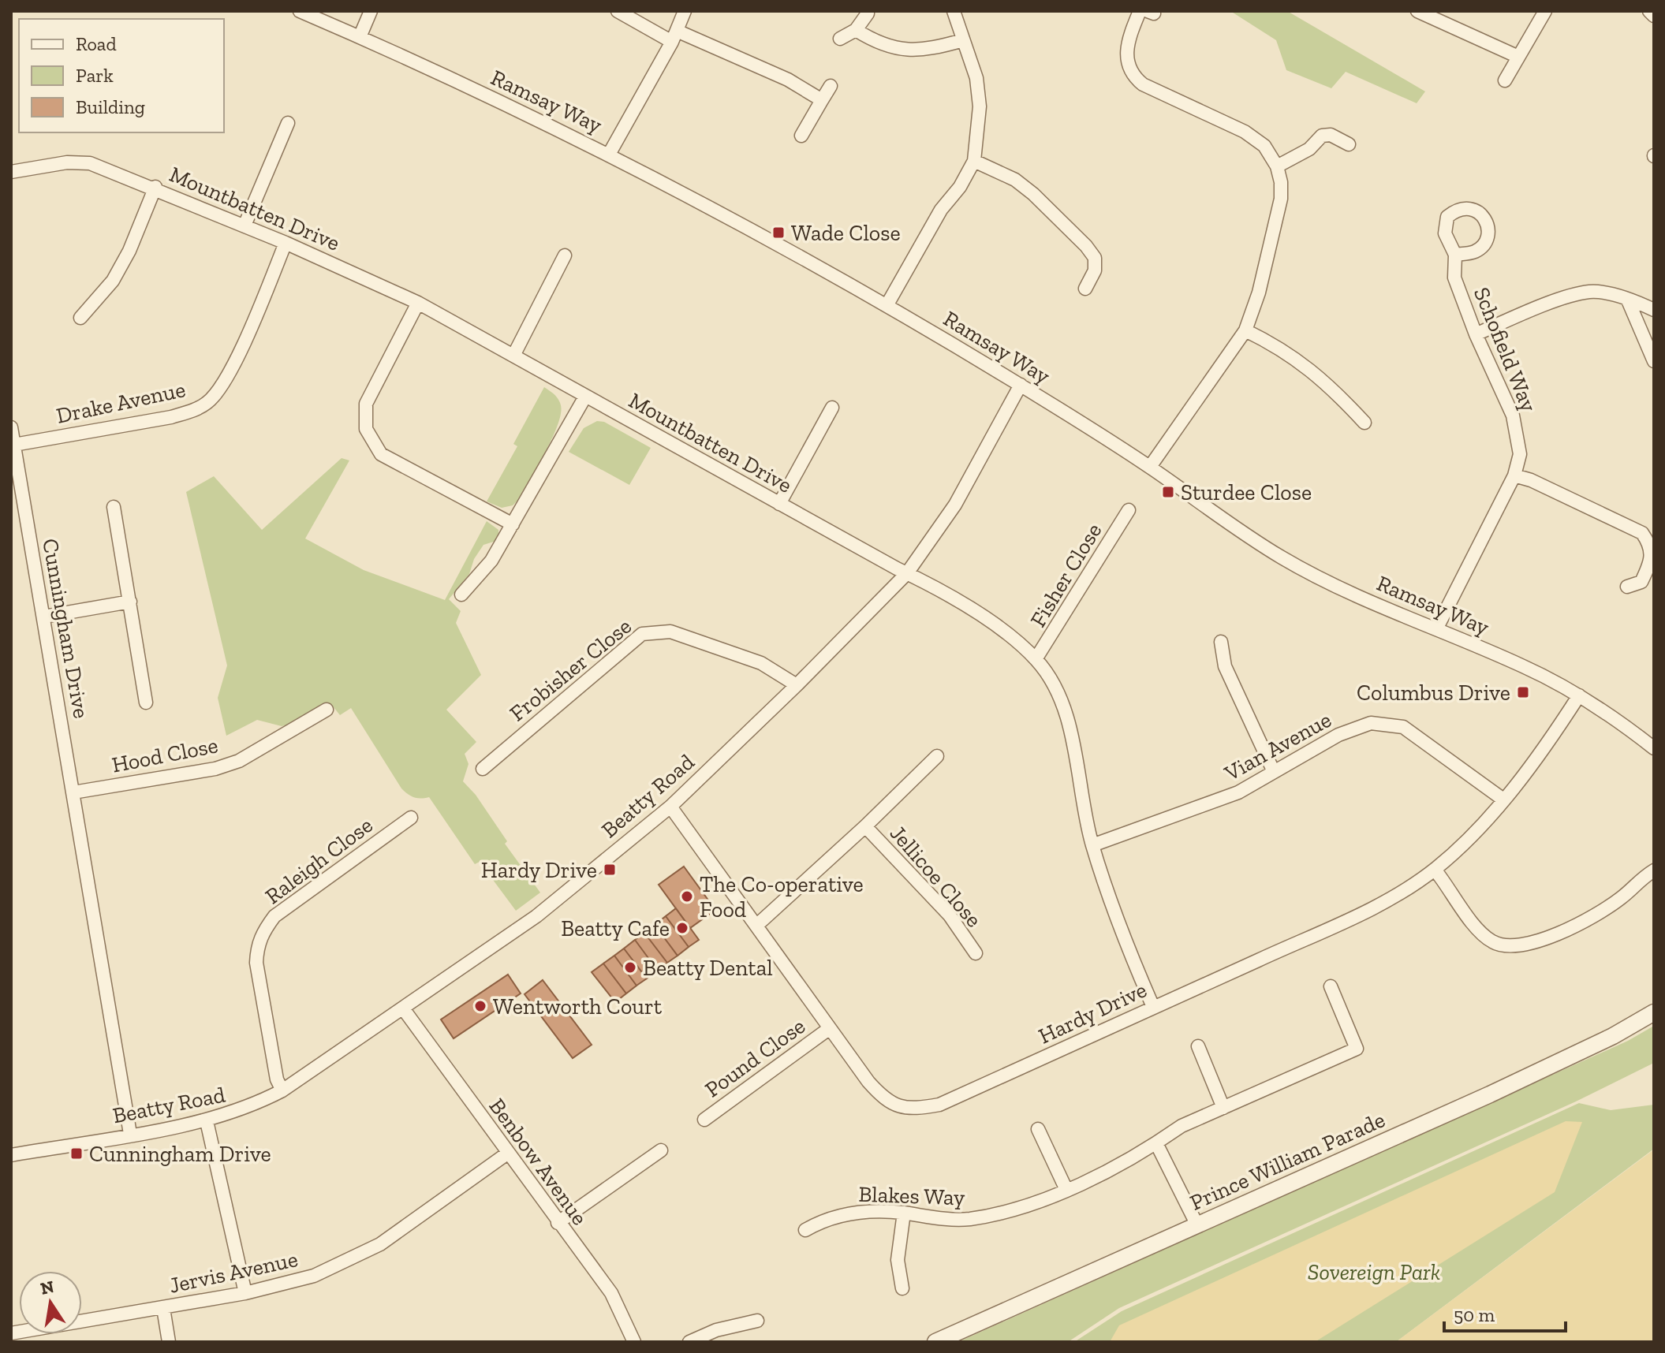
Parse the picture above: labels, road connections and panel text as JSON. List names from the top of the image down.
{
  "streets": {
    "street": [
      "Ramsay Way",
      "Mountbatten Drive",
      "Schofield Way",
      "Drake Avenue",
      "Fisher Close",
      "Cunningham Drive",
      "Frobisher Close",
      "Vian Avenue",
      "Hood Close",
      "Beatty Road",
      "Raleigh Close",
      "Jellicoe Close",
      "Hardy Drive",
      "Pound Close",
      "Prince William Parade",
      "Benbow Avenue",
      "Blakes Way",
      "Jervis Avenue"
    ]
  },
  "crossings": [
    ["Ramsay Way", "Schofield Way"],
    ["Ramsay Way", "Beatty Road"],
    ["Ramsay Way", "Hardy Drive"],
    ["Mountbatten Drive", "Drake Avenue"],
    ["Mountbatten Drive", "Fisher Close"],
    ["Mountbatten Drive", "Vian Avenue"],
    ["Mountbatten Drive", "Beatty Road"],
    ["Mountbatten Drive", "Hardy Drive"],
    ["Drake Avenue", "Cunningham Drive"],
    ["Cunningham Drive", "Hood Close"],
    ["Cunningham Drive", "Beatty Road"],
    ["Frobisher Close", "Beatty Road"],
    ["Vian Avenue", "Hardy Drive"],
    ["Beatty Road", "Raleigh Close"],
    ["Beatty Road", "Hardy Drive"],
    ["Beatty Road", "Benbow Avenue"],
    ["Jellicoe Close", "Hardy Drive"],
    ["Hardy Drive", "Pound Close"],
    ["Benbow Avenue", "Jervis Avenue"]
  ],
  "parks": ["Sovereign Park"],
  "places": {
    "transit": [
      "Wade Close",
      "Sturdee Close",
      "Columbus Drive",
      "Hardy Drive",
      "Cunningham Drive"
    ],
    "other": [
      "The Co-operative Food",
      "Beatty Cafe",
      "Beatty Dental",
      "Wentworth Court"
    ]
  },
  "legend": ["Road", "Park", "Building"],
  "scale_bar": "50 m",
  "north": "top"
}
